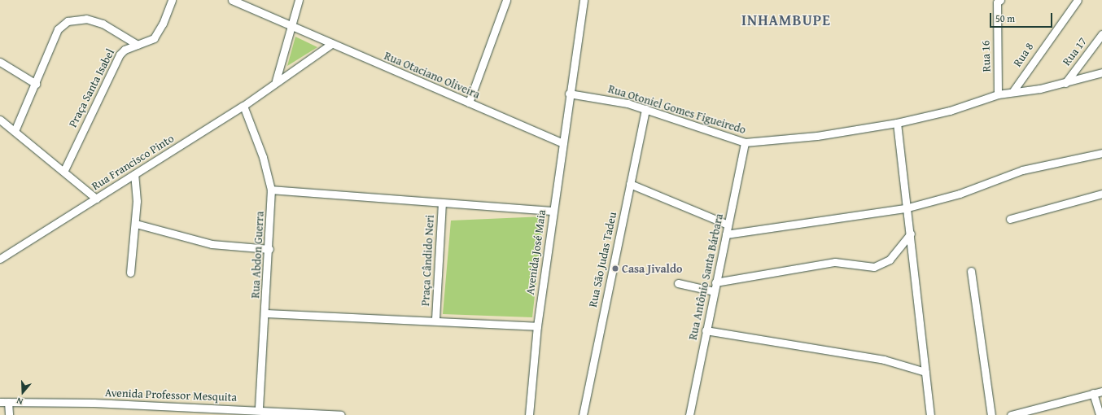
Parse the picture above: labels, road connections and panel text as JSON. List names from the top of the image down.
{
  "streets": {
    "street": [
      "Rua 17",
      "Rua 8",
      "Rua 16",
      "Rua Otaciano Oliveira",
      "Praça Santa Isabel",
      "Rua Otoniel Gomes Figueiredo",
      "Rua Francisco Pinto",
      "Avenida José Maia",
      "Rua Abdon Guerra",
      "Rua São Judas Tadeu",
      "Praça Cândido Neri",
      "Rua Antônio Santa Bárbara",
      "Avenida Professor Mesquita"
    ]
  },
  "crossings": [
    ["Rua 17", "Rua Otoniel Gomes Figueiredo"],
    ["Rua 8", "Rua Otoniel Gomes Figueiredo"],
    ["Rua 16", "Rua Otoniel Gomes Figueiredo"],
    ["Rua Otaciano Oliveira", "Avenida José Maia"],
    ["Rua Otoniel Gomes Figueiredo", "Avenida José Maia"],
    ["Rua Otoniel Gomes Figueiredo", "Rua São Judas Tadeu"],
    ["Rua Otoniel Gomes Figueiredo", "Rua Antônio Santa Bárbara"],
    ["Rua Francisco Pinto", "Rua Abdon Guerra"],
    ["Rua Abdon Guerra", "Avenida Professor Mesquita"]
  ],
  "districts": ["INHAMBUPE"],
  "places": ["Casa Jivaldo"],
  "scale_bar": "50 m",
  "north": "bottom"
}
